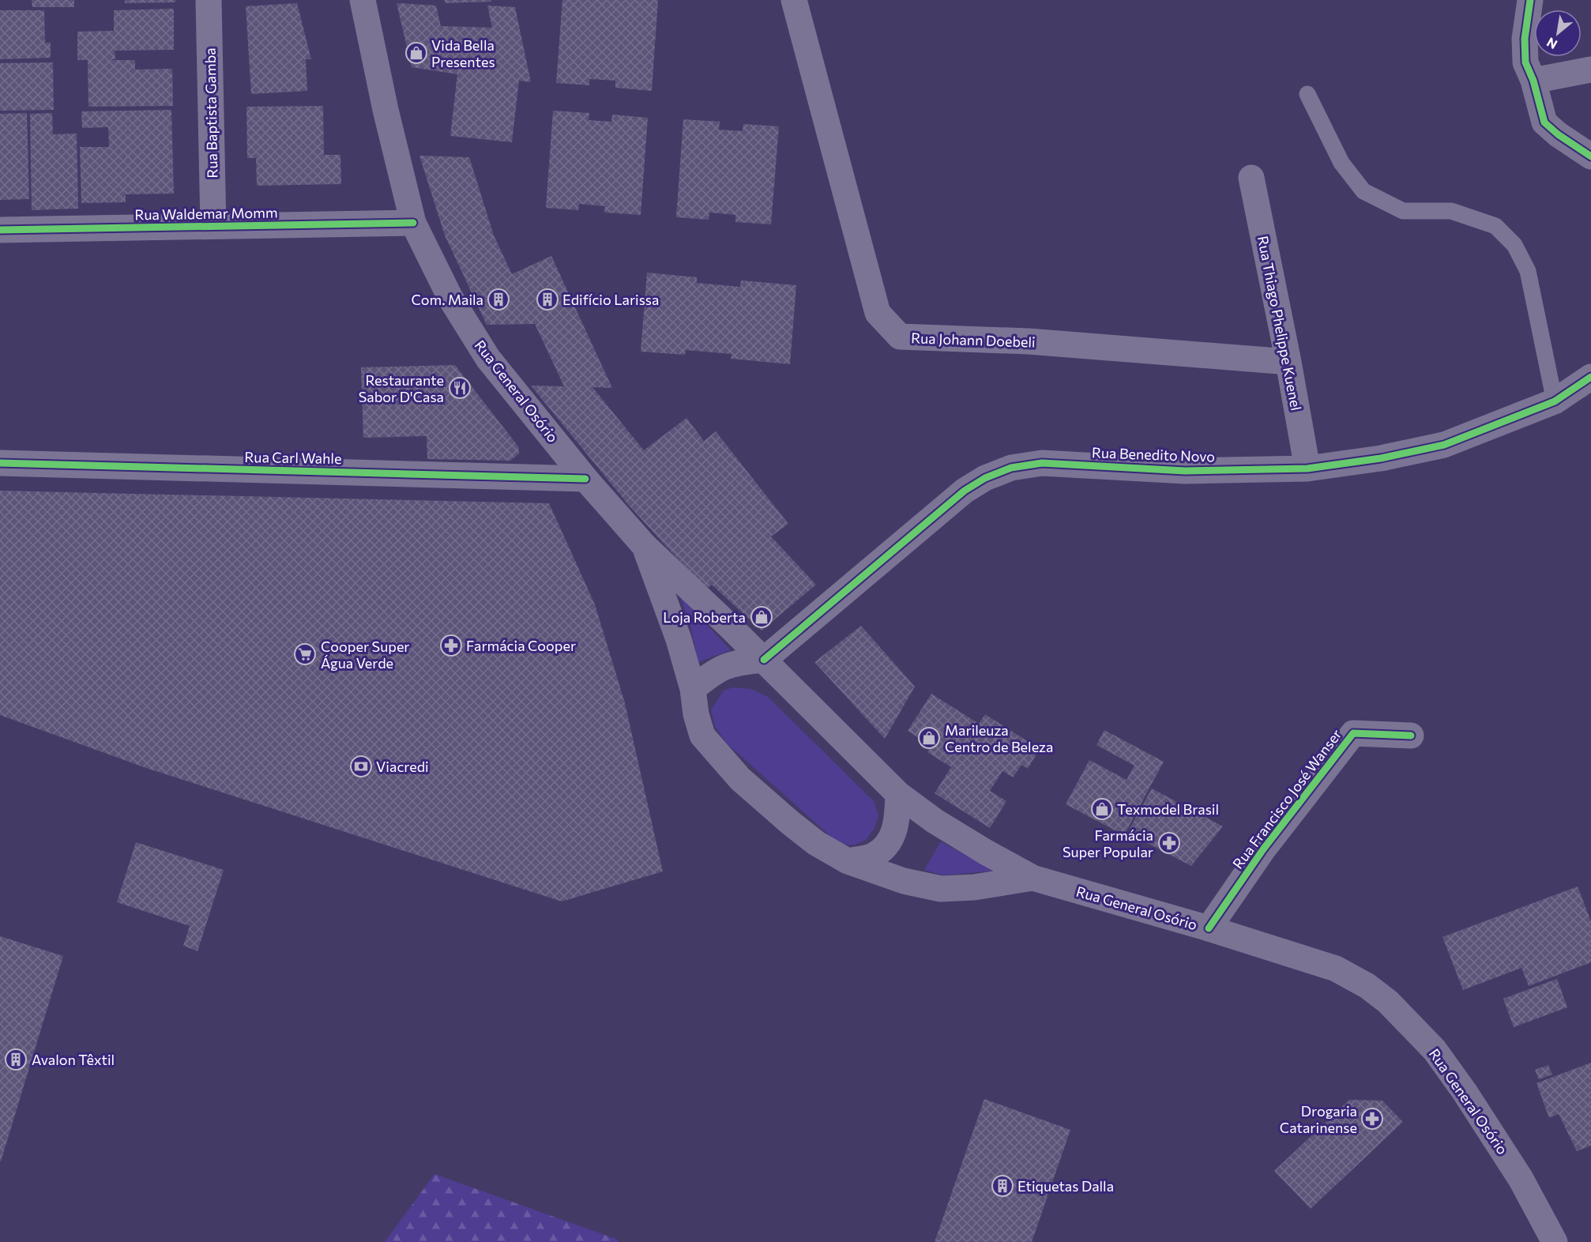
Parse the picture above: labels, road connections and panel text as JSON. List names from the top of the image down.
{
  "streets": {
    "main road": ["Rua General Osório"],
    "street": [
      "Rua Baptista Gamba",
      "Rua Waldemar Momm",
      "Rua Thiago Phelippe Kuenel",
      "Rua Johann Doebeli",
      "Rua Benedito Novo",
      "Rua Carl Wahle",
      "Rua Francisco José Wanser"
    ]
  },
  "crossings": [
    ["Rua Baptista Gamba", "Rua Waldemar Momm"],
    ["Rua Waldemar Momm", "Rua General Osório"],
    ["Rua Thiago Phelippe Kuenel", "Rua Johann Doebeli"],
    ["Rua Thiago Phelippe Kuenel", "Rua Benedito Novo"],
    ["Rua General Osório", "Rua Benedito Novo"],
    ["Rua General Osório", "Rua Carl Wahle"],
    ["Rua General Osório", "Rua Francisco José Wanser"]
  ],
  "places": {
    "shop": [
      "Vida Bella Presentes",
      "Loja Roberta",
      "Marileuza Centro de Beleza",
      "Texmodel Brasil"
    ],
    "building": [
      "Com. Maila",
      "Edifício Larissa",
      "Avalon Têxtil",
      "Etiquetas Dalla"
    ],
    "restaurant": ["Restaurante Sabor D'Casa"],
    "pharmacy": ["Farmácia Cooper", "Farmácia Super Popular", "Drogaria Catarinense"],
    "supermarket": ["Cooper Super Água Verde"],
    "bank": ["Viacredi"]
  },
  "north": "bottom left"
}
